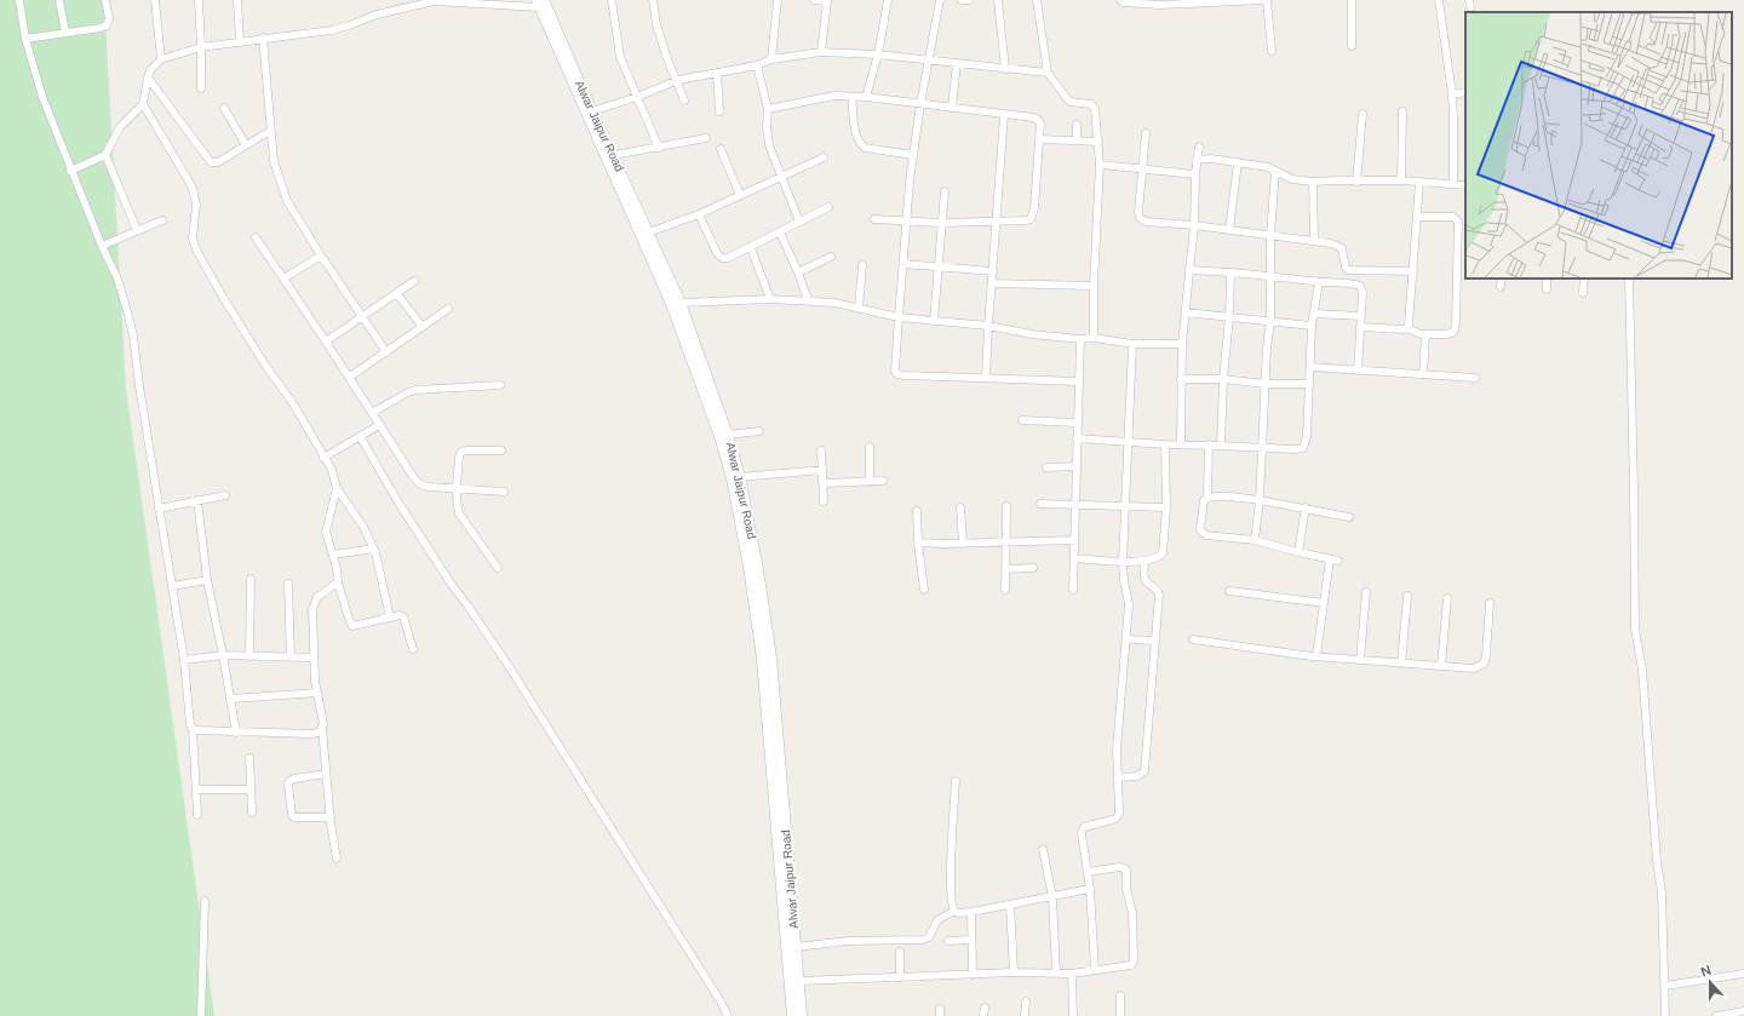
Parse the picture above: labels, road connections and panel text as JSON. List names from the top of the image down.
{
  "streets": {
    "main road": ["Alwar Jaipur Road"]
  },
  "north": "top"
}
